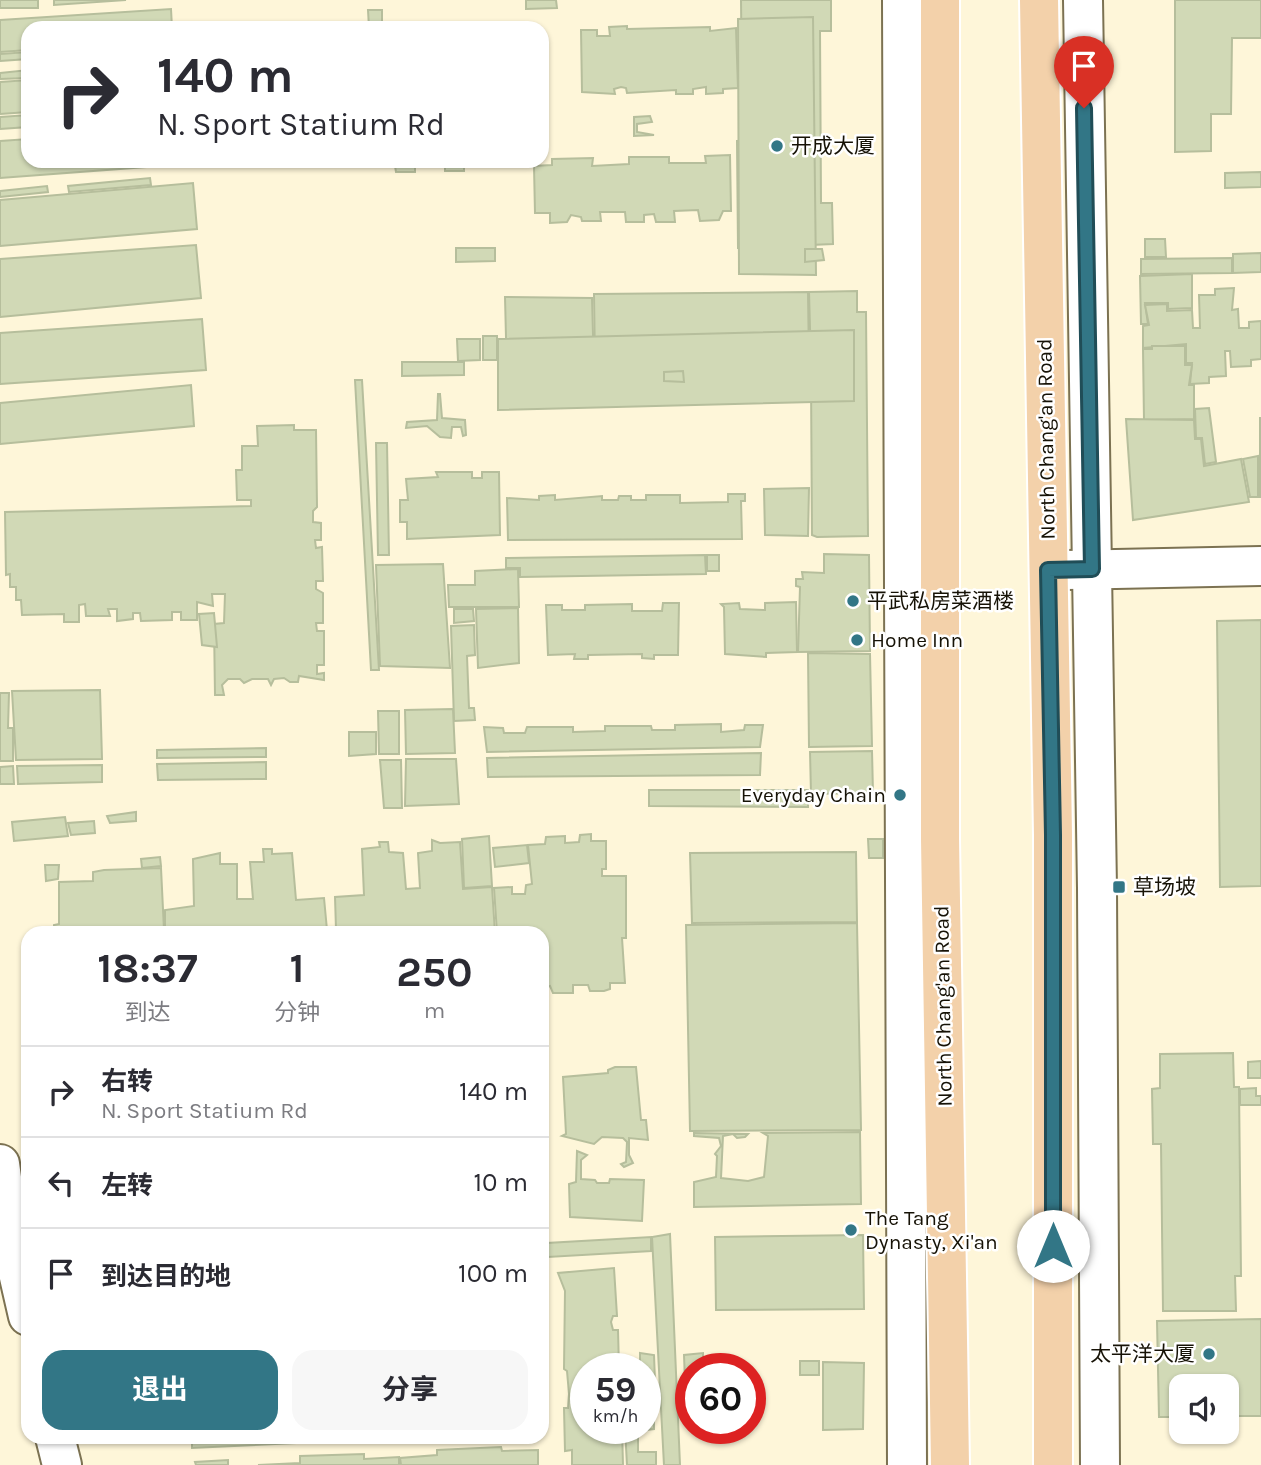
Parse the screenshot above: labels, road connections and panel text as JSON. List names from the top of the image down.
{
  "streets": {
    "main road": ["North Chang'an Road"]
  },
  "places": {
    "other": [
      "开成大厦",
      "平武私房菜酒楼",
      "Home Inn",
      "Everyday Chain",
      "The Tang Dynasty, Xi'an",
      "太平洋大厦"
    ],
    "transit": ["草场坡"]
  },
  "page": {
    "turn": ["140 m", "N. Sport Statium Rd"],
    "eta": [
      "18:37",
      "到达",
      "1",
      "分钟",
      "250",
      "m"
    ],
    "list": [
      {
        "name": "右转",
        "note": "N. Sport Statium Rd",
        "value": "140 m"
      },
      {
        "name": "左转",
        "value": "10 m"
      },
      {
        "name": "到达目的地",
        "value": "100 m"
      }
    ],
    "buttons": ["退出", "分享"],
    "speed": "59 km/h",
    "limit": "60"
  }
}
